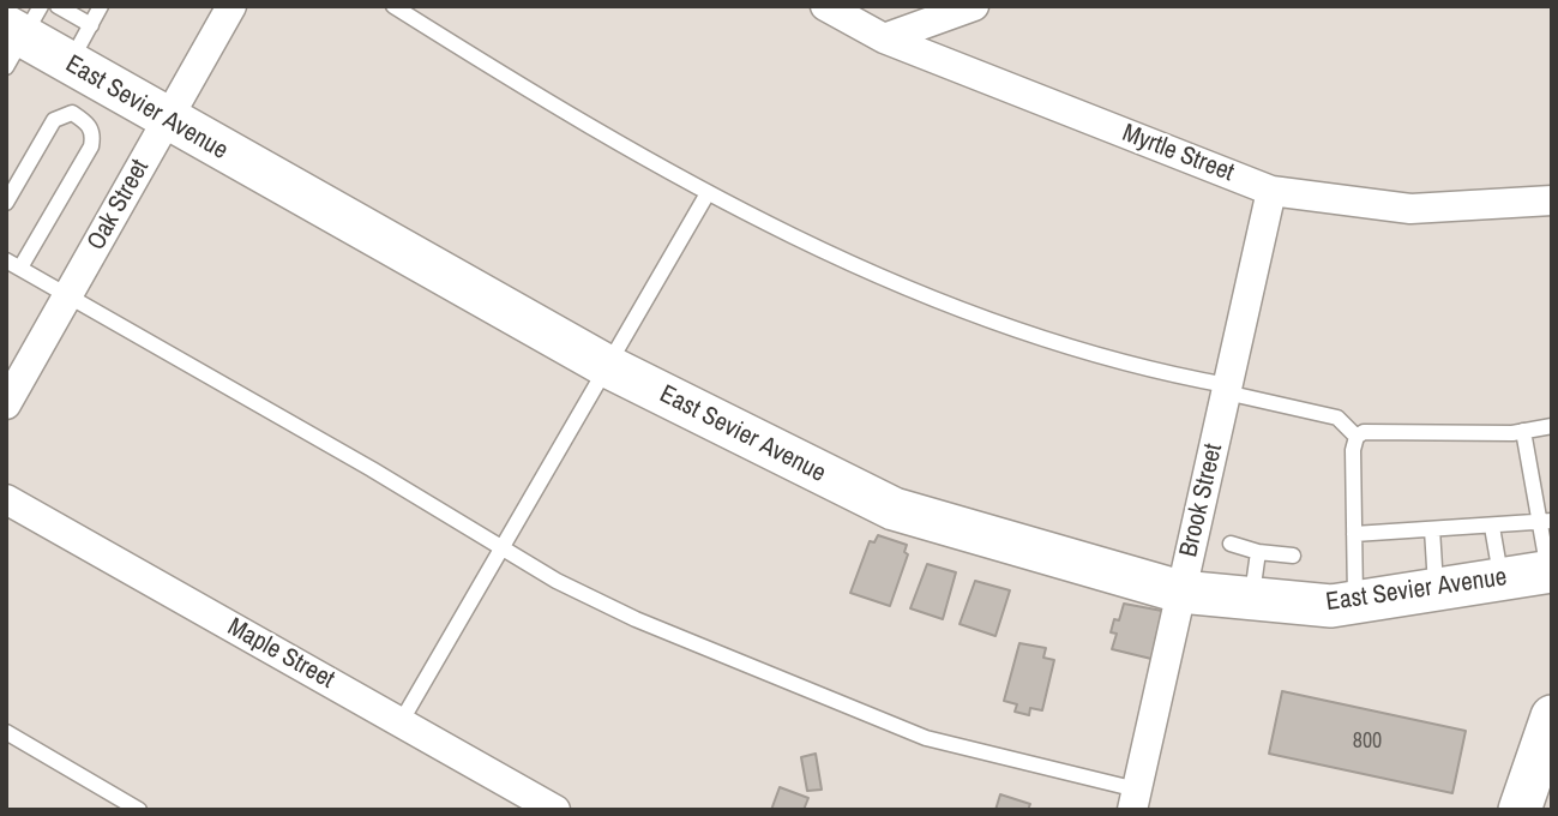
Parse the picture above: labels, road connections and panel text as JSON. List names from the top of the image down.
{
  "streets": {
    "street": [
      "East Sevier Avenue",
      "Myrtle Street",
      "Oak Street",
      "Brook Street",
      "Maple Street"
    ]
  },
  "crossings": [
    ["East Sevier Avenue", "Oak Street"],
    ["East Sevier Avenue", "Brook Street"],
    ["Myrtle Street", "Brook Street"]
  ],
  "house_numbers": ["800"]
}
